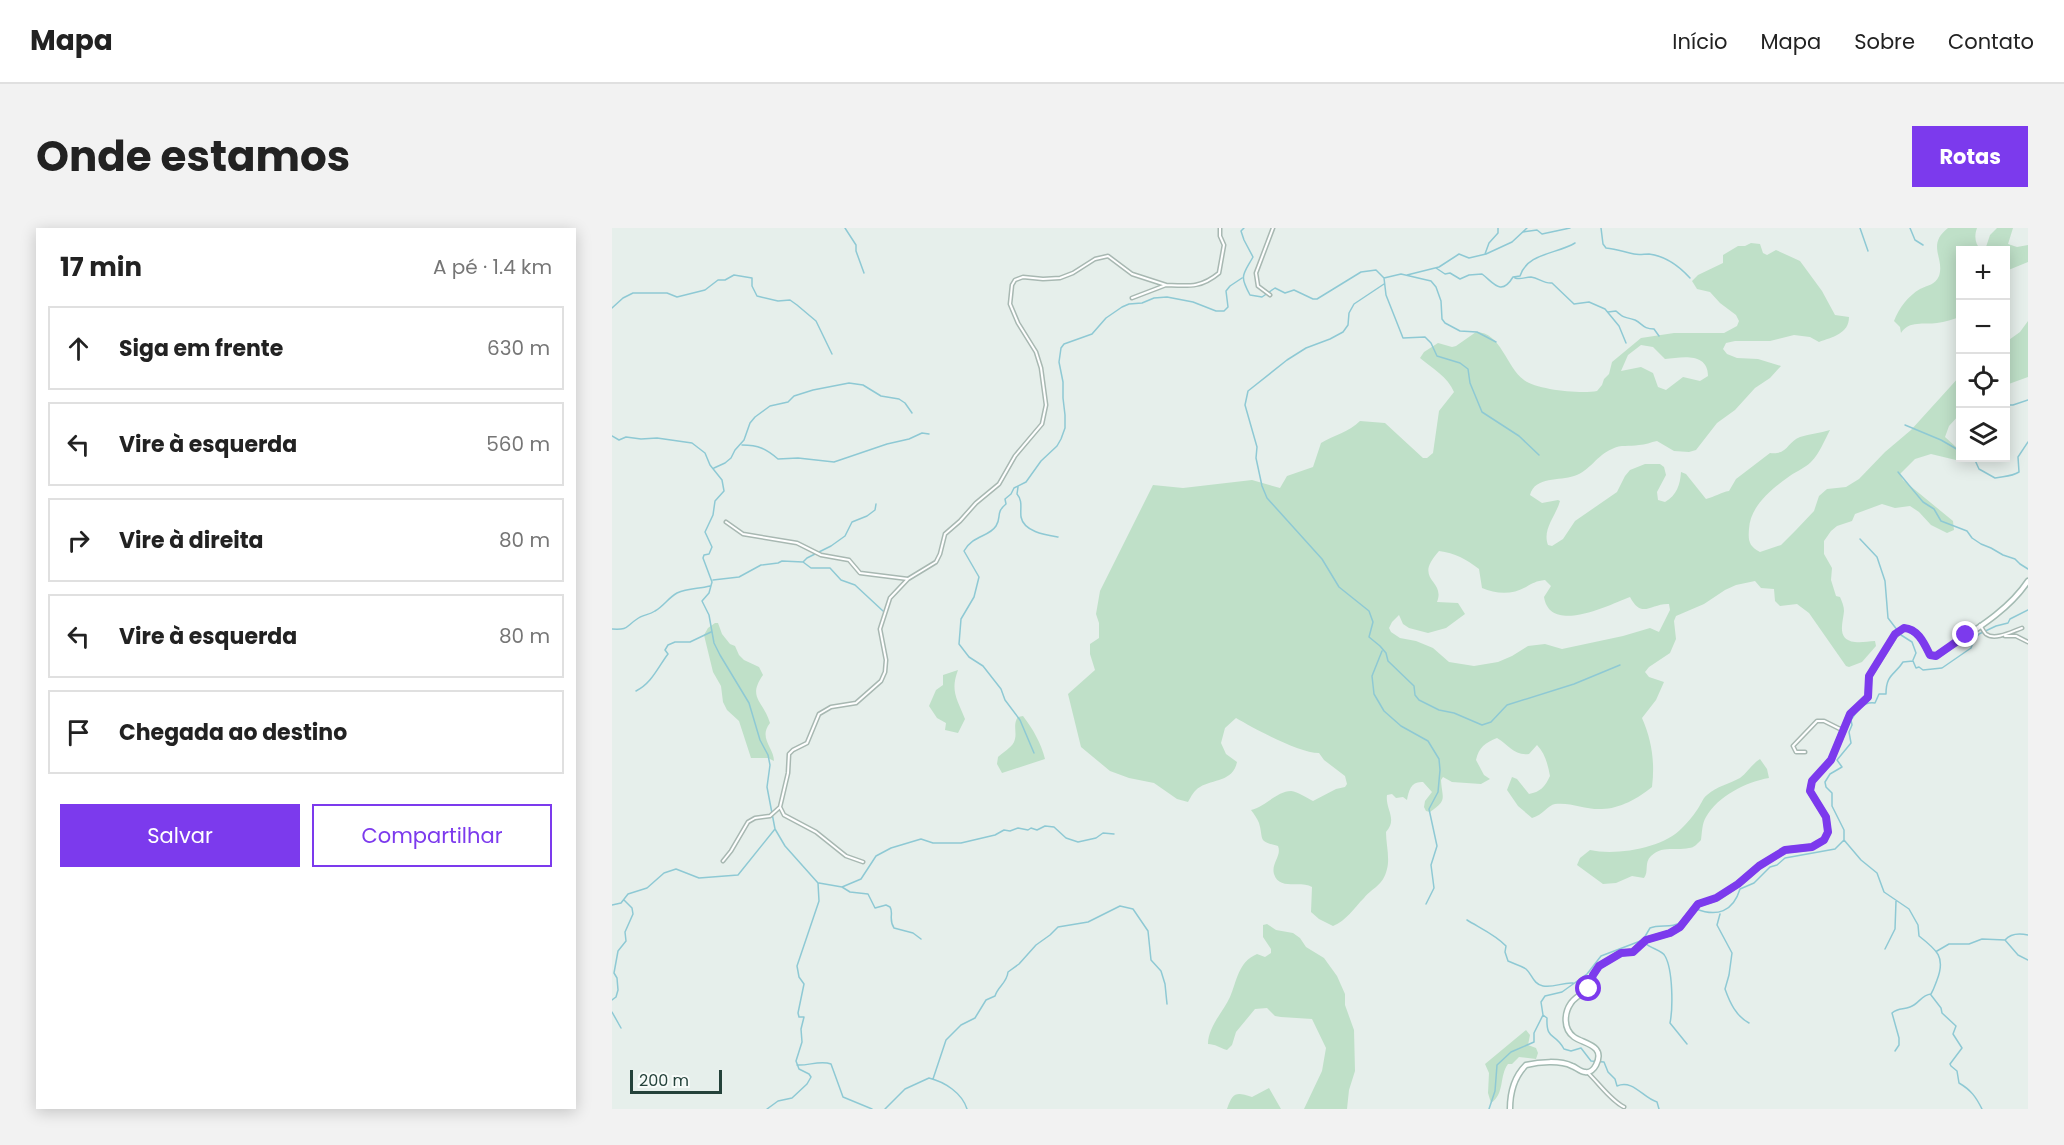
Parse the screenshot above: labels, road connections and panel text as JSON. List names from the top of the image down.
{
  "scale_bar": "200 m",
  "page": {
    "header": "Mapa",
    "nav": [
      "Início",
      "Mapa",
      "Sobre",
      "Contato"
    ],
    "title": "Onde estamos",
    "buttons": [
      "Rotas",
      ["Salvar", "Compartilhar"]
    ],
    "heading": ["17 min", "A pé · 1.4 km"],
    "map_buttons": ["+", "−"],
    "list": [
      ["Siga em frente", "630 m"],
      ["Vire à esquerda", "560 m"],
      ["Vire à direita", "80 m"],
      ["Vire à esquerda", "80 m"],
      "Chegada ao destino"
    ],
    "scale": "200 m"
  }
}
